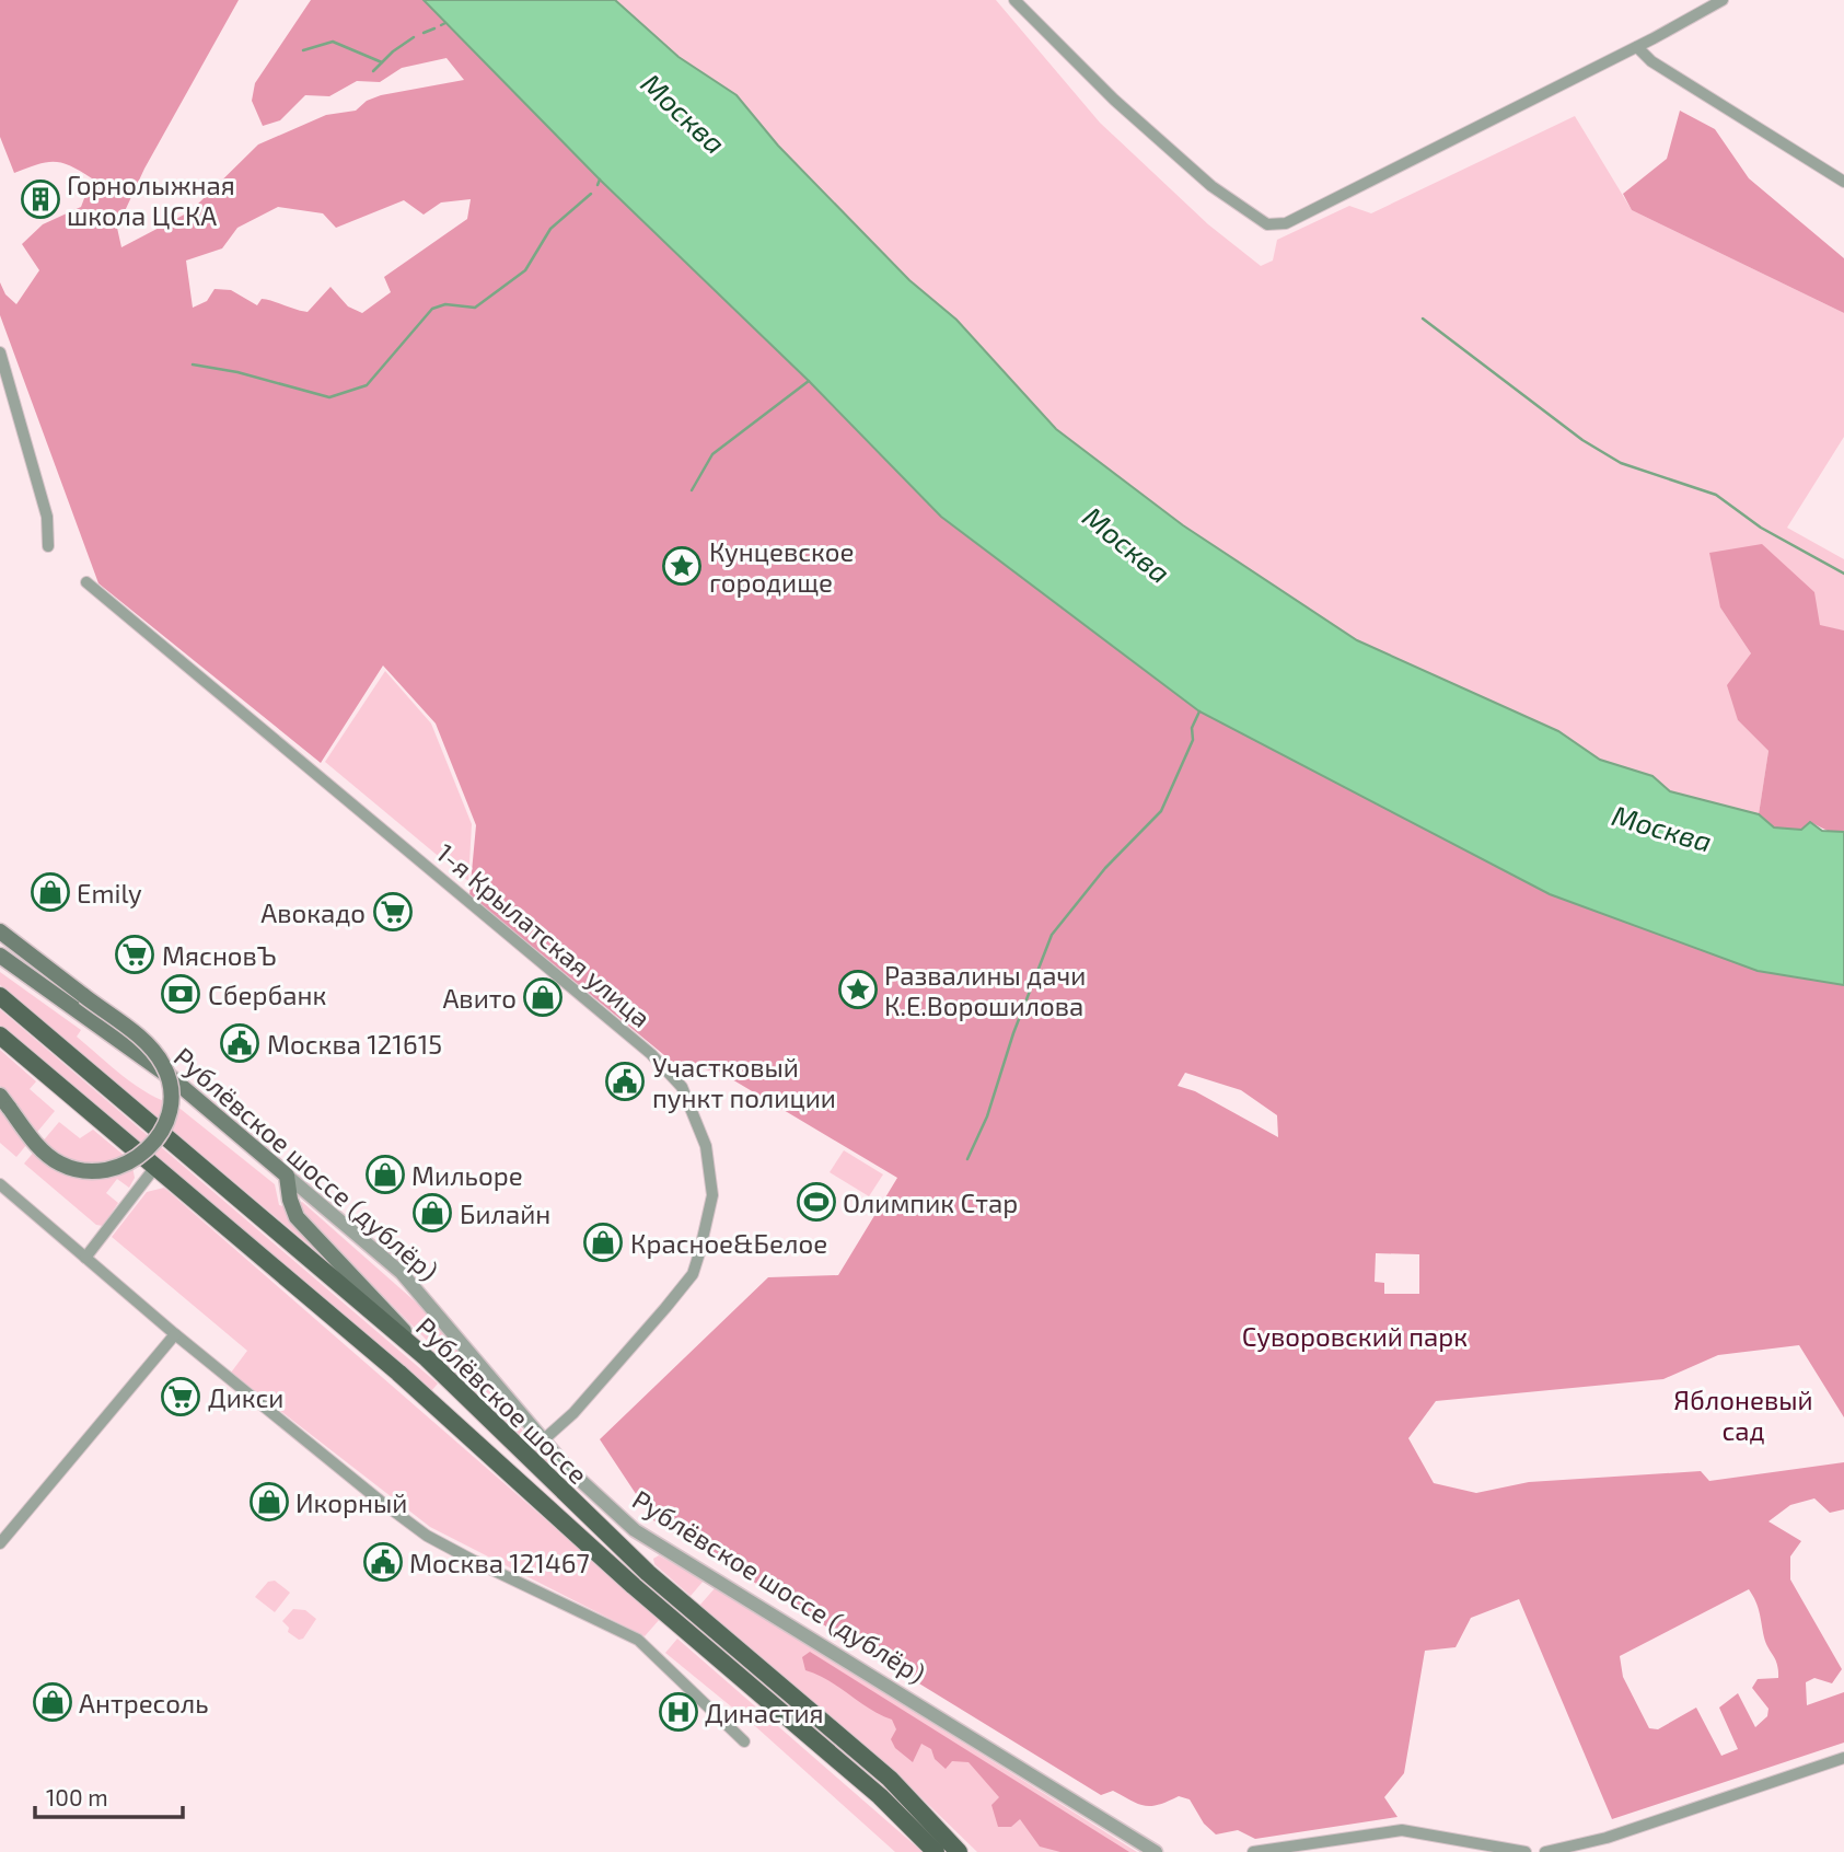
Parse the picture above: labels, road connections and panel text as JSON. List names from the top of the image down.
{
  "streets": {
    "main road": ["Рублёвское шоссе (дублёр)", "Рублёвское шоссе"],
    "street": ["1-я Крылатская улица"]
  },
  "crossings": [
    ["1-я Крылатская улица", "Рублёвское шоссе (дублёр)"]
  ],
  "water": ["Москва"],
  "parks": ["Суворовский парк", "Яблоневый сад"],
  "places": {
    "building": ["Горнолыжная школа ЦСКА"],
    "place": ["Кунцевское городище", "Развалины дачи К.Е.Ворошилова"],
    "shop": [
      "Emily",
      "Авито",
      "Мильоре",
      "Билайн",
      "Красное&Белое",
      "Икорный",
      "Антресоль"
    ],
    "supermarket": ["Авокадо", "МясновЪ", "Дикси"],
    "bank": ["Сбербанк"],
    "public building": ["Москва 121615", "Участковый пункт полиции", "Москва 121467"],
    "sports": ["Олимпик Стар"],
    "hospital": ["Династия"]
  },
  "scale_bar": "100 m"
}
